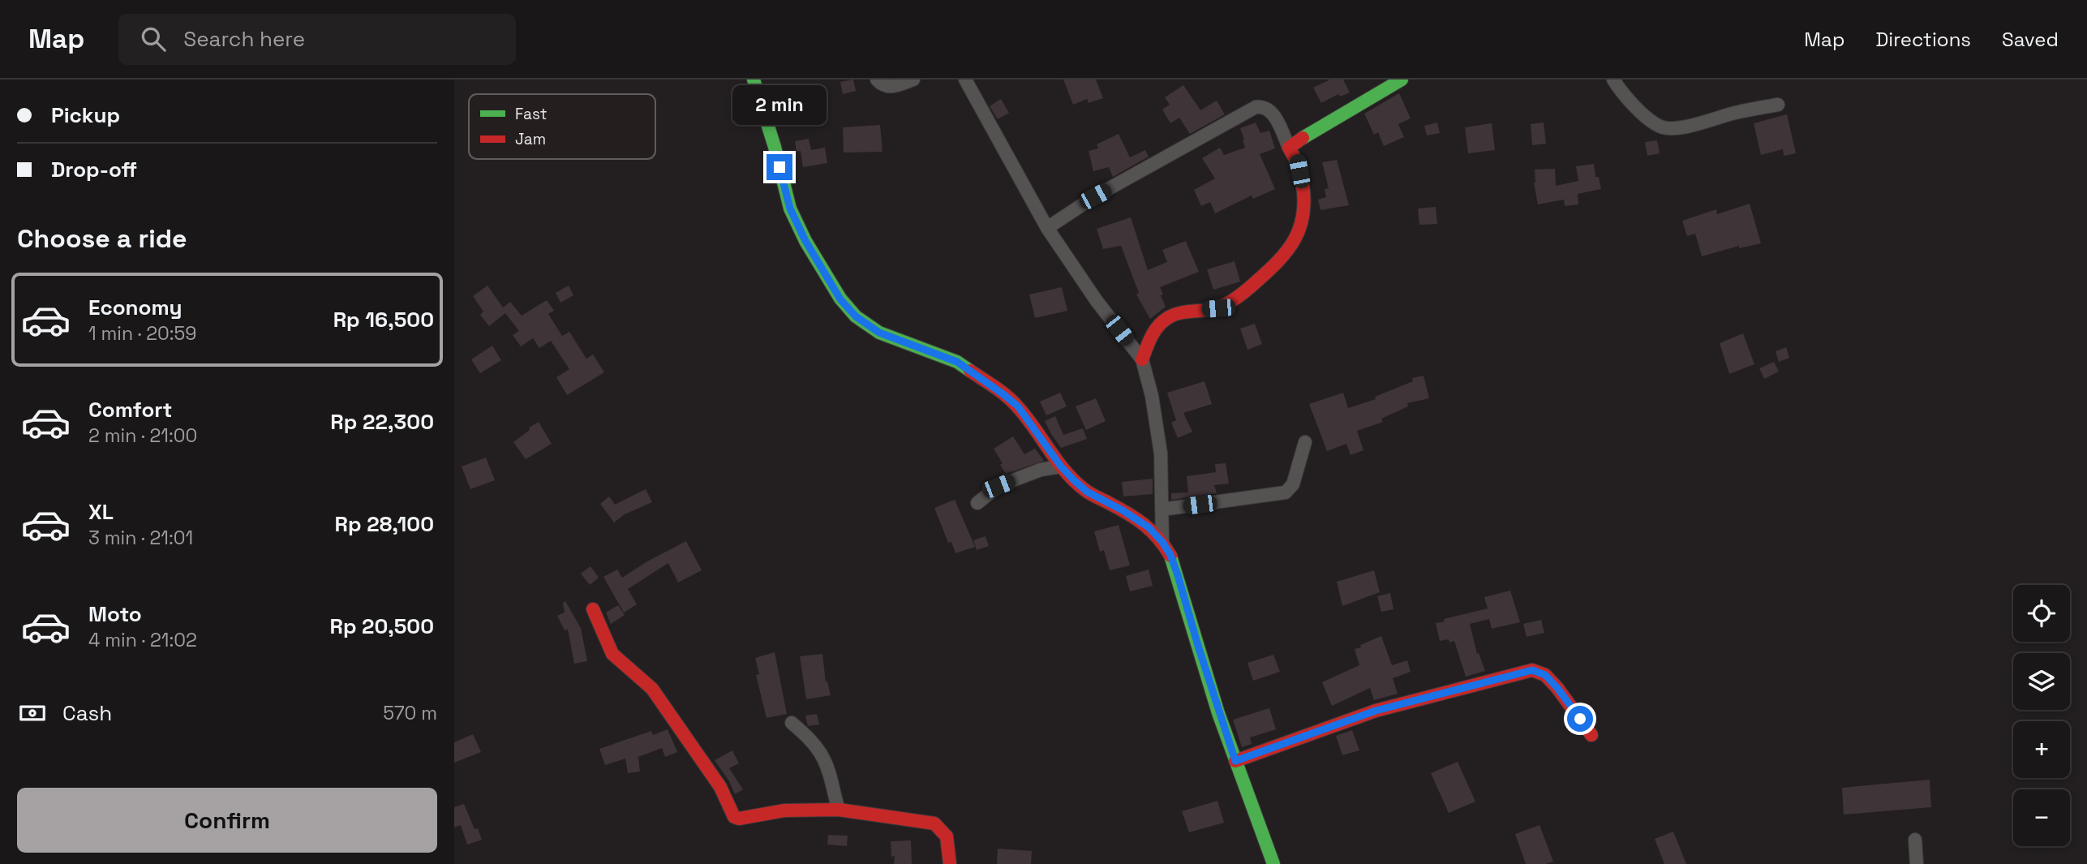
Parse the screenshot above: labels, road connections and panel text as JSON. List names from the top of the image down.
{
  "legend": ["Fast", "Jam"],
  "page": {
    "header": "Map",
    "search": "Search here",
    "nav": ["Map", "Directions", "Saved"],
    "banner": ["Pickup", "Drop-off"],
    "bubble": "2 min",
    "heading": "Choose a ride",
    "list": [
      {
        "name": "Economy",
        "note": "1 min · 20:59",
        "value": "Rp 16,500"
      },
      {
        "name": "Comfort",
        "note": "2 min · 21:00",
        "value": "Rp 22,300"
      },
      {
        "name": "XL",
        "note": "3 min · 21:01",
        "value": "Rp 28,100"
      },
      {
        "name": "Moto",
        "note": "4 min · 21:02",
        "value": "Rp 20,500"
      }
    ],
    "map_buttons": ["+", "−"],
    "pay": ["Cash", "570 m"],
    "buttons": "Confirm"
  }
}
